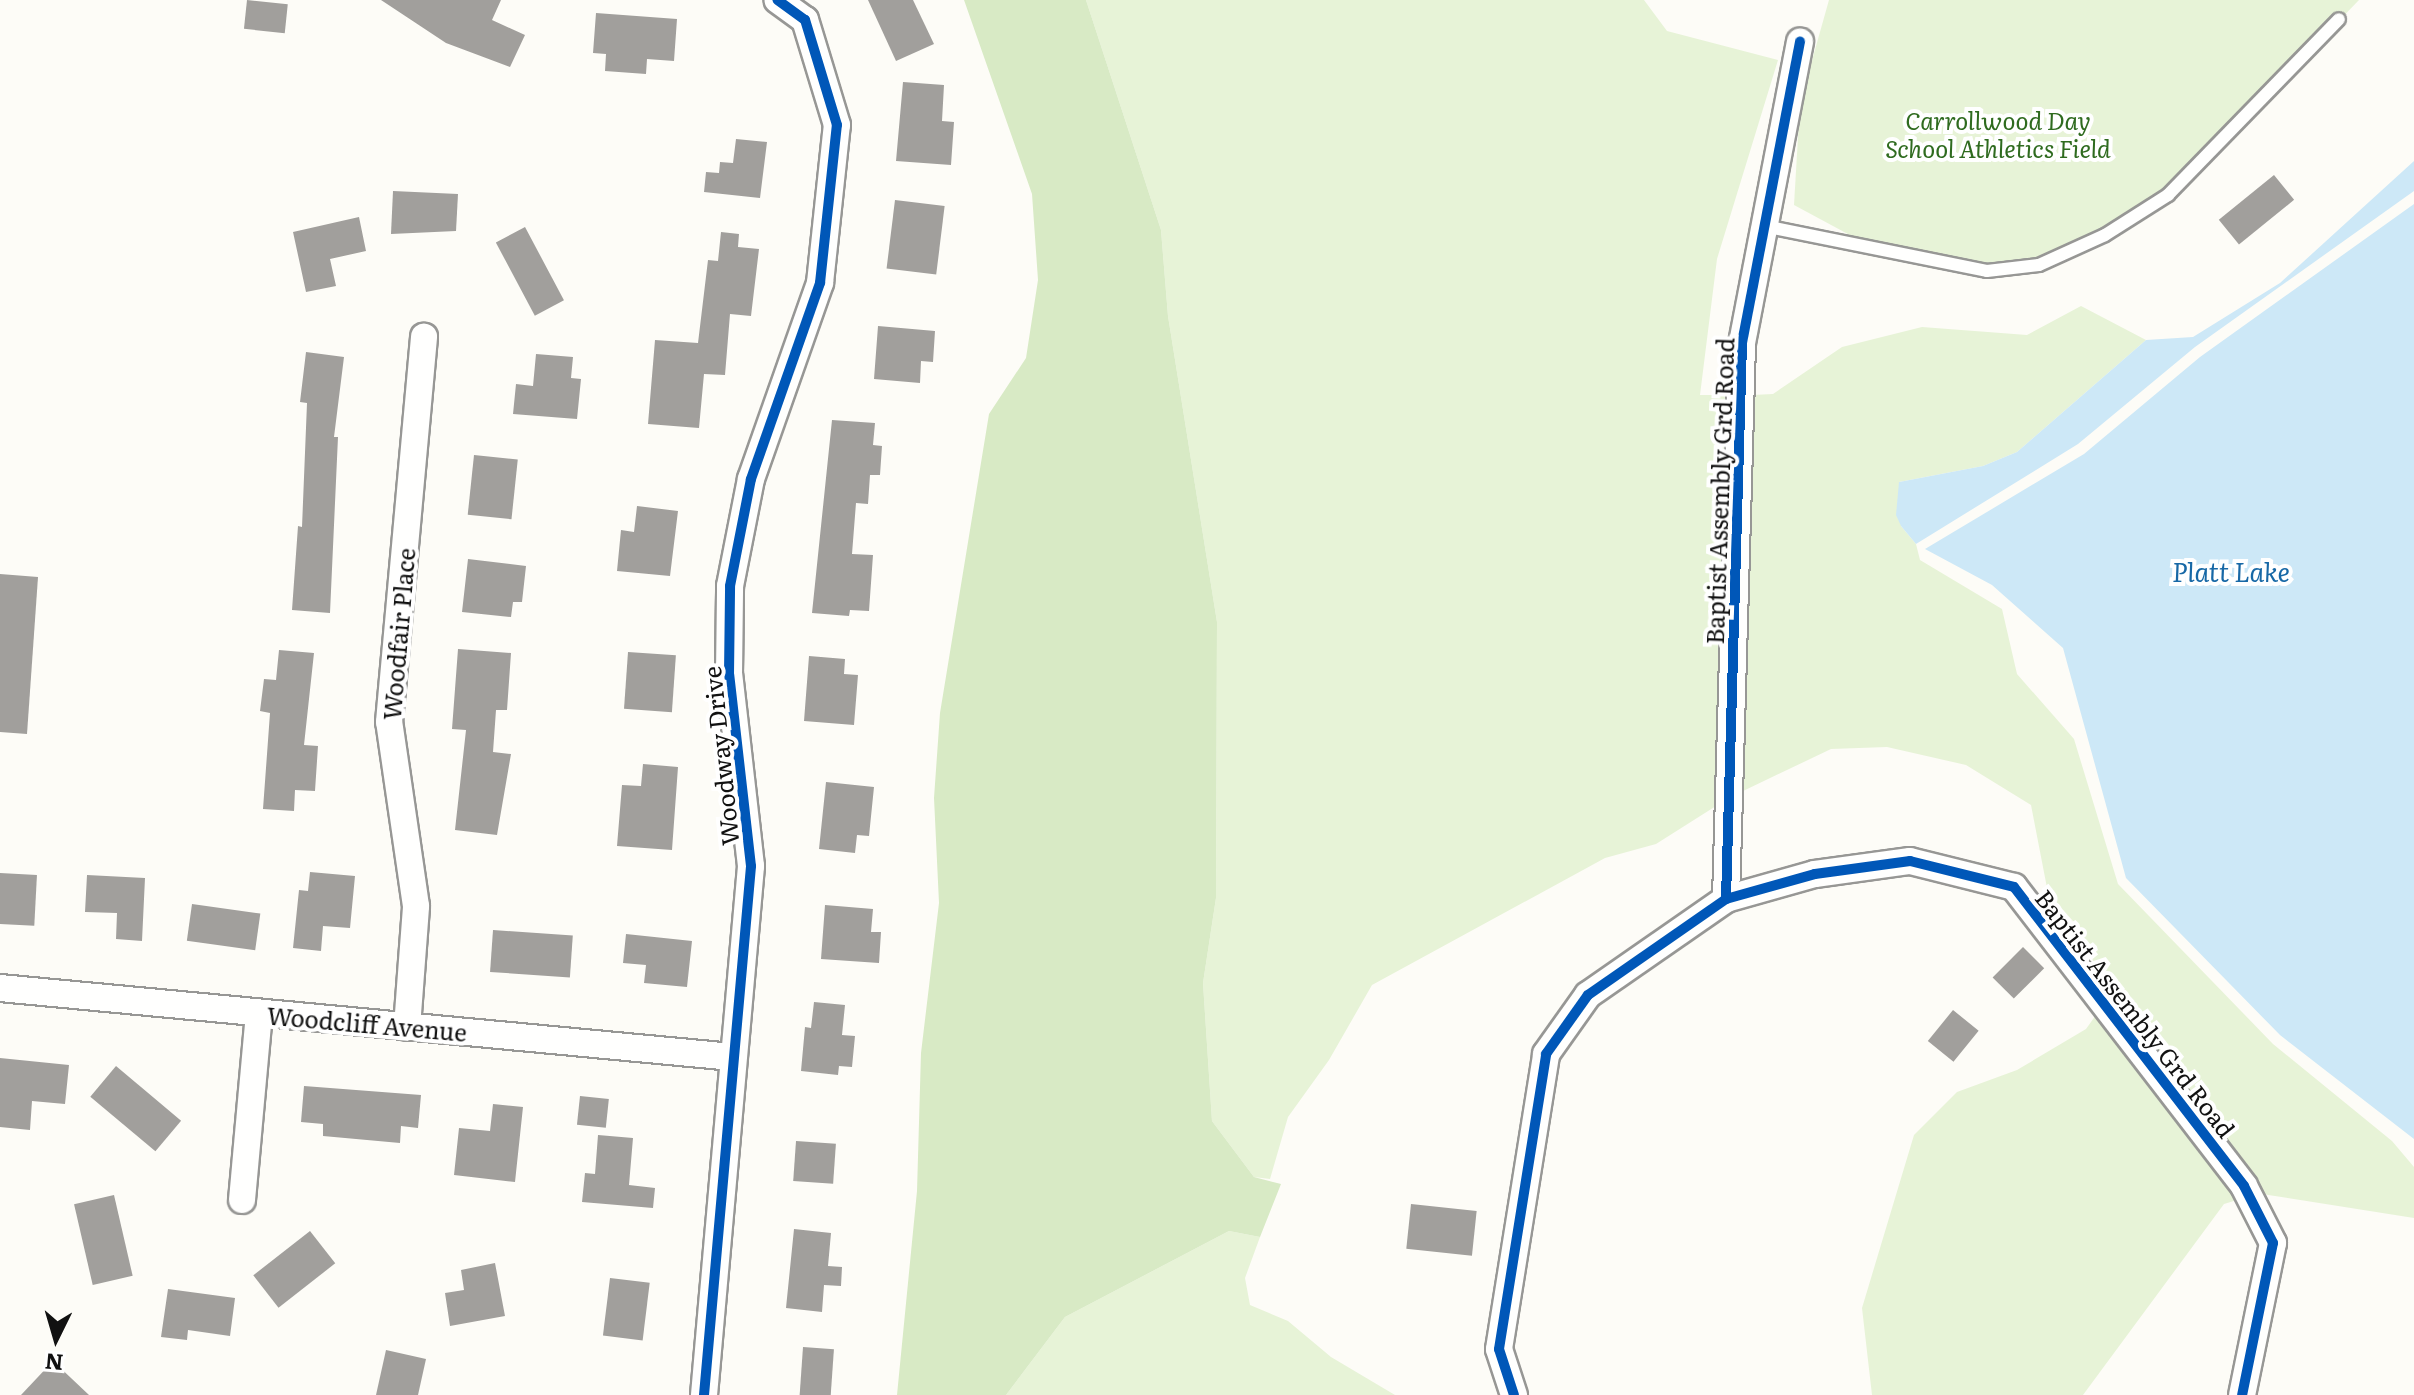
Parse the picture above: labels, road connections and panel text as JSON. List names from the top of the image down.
{
  "streets": {
    "street": [
      "Baptist Assembly Grd Road",
      "Woodfair Place",
      "Woodway Drive",
      "Woodcliff Avenue"
    ]
  },
  "crossings": [
    ["Woodfair Place", "Woodcliff Avenue"],
    ["Woodway Drive", "Woodcliff Avenue"]
  ],
  "water": ["Platt Lake"],
  "parks": ["Carrollwood Day School Athletics Field"],
  "north": "bottom"
}
